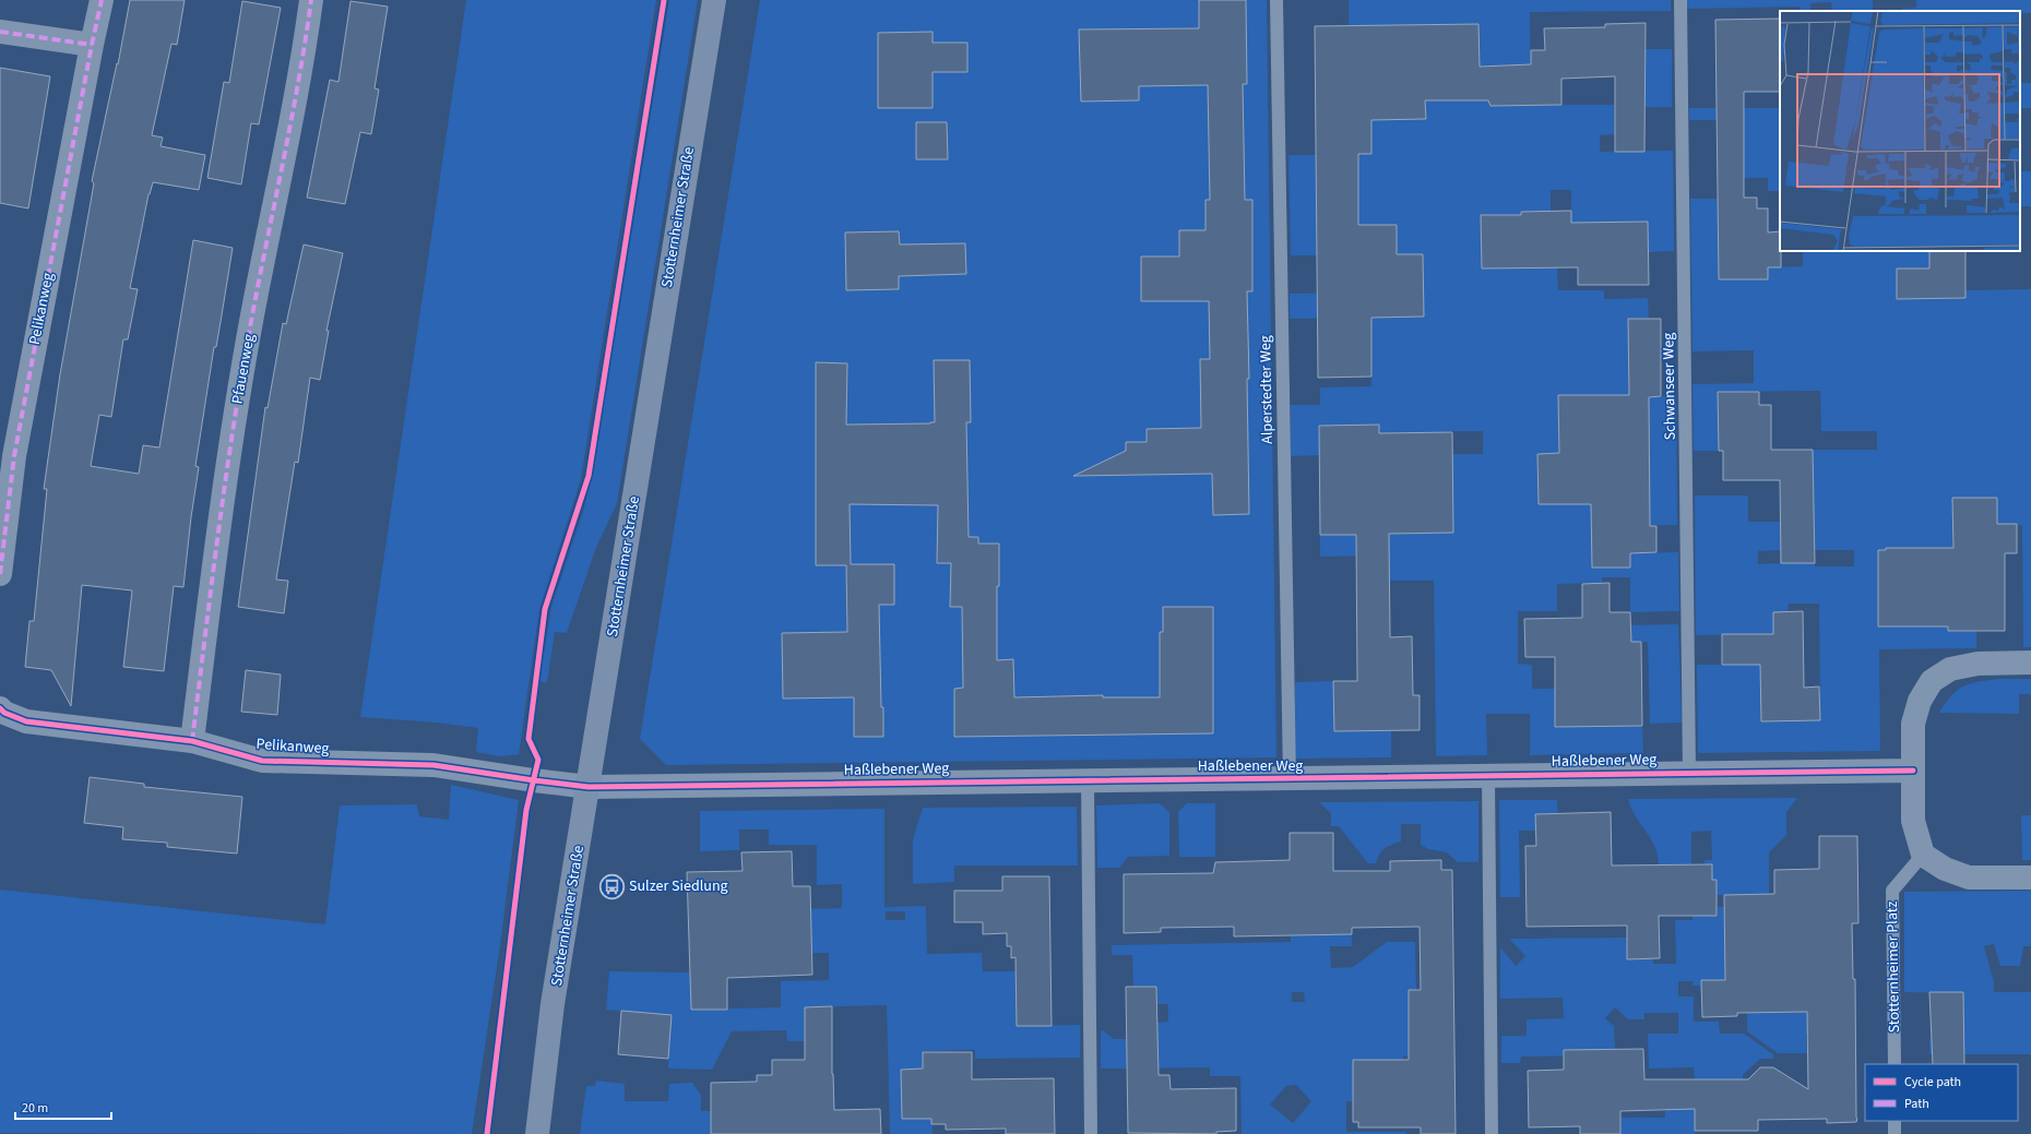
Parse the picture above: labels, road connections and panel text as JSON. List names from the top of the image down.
{
  "streets": {
    "main road": ["Stotternheimer Straße"],
    "street": ["Pelikanweg", "Pfauenweg", "Haßlebener Weg"],
    "lane": ["Schwanseer Weg", "Alperstedter Weg", "Stotternheimer Platz"]
  },
  "crossings": [
    ["Stotternheimer Straße", "Pelikanweg"],
    ["Stotternheimer Straße", "Haßlebener Weg"],
    ["Pelikanweg", "Pfauenweg"],
    ["Pelikanweg", "Haßlebener Weg"],
    ["Schwanseer Weg", "Haßlebener Weg"],
    ["Alperstedter Weg", "Haßlebener Weg"]
  ],
  "places": {
    "bus stop": ["Sulzer Siedlung"]
  },
  "legend": ["Cycle path", "Path"],
  "scale_bar": "20 m"
}
